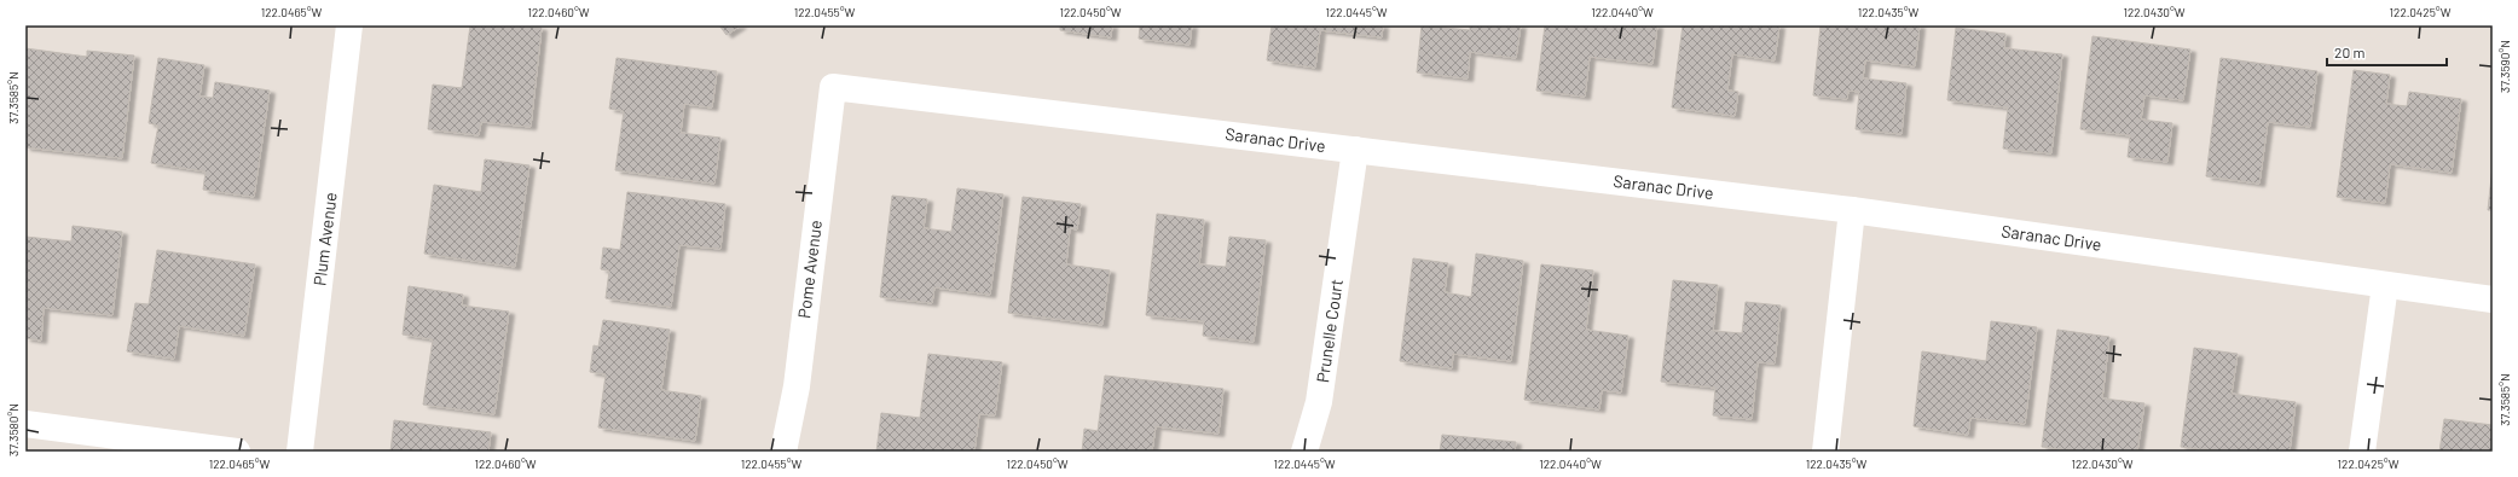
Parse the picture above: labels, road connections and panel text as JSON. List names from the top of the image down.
{
  "streets": {
    "street": [
      "Saranac Drive",
      "Plum Avenue",
      "Pome Avenue",
      "Prunelle Court"
    ]
  },
  "crossings": [
    ["Saranac Drive", "Pome Avenue"],
    ["Saranac Drive", "Prunelle Court"]
  ],
  "scale_bar": "20 m",
  "coordinates": [
    "122.0465°W",
    "122.0460°W",
    "122.0455°W",
    "122.0450°W",
    "122.0445°W",
    "122.0440°W",
    "122.0435°W",
    "122.0430°W",
    "122.0425°W",
    "37.3590°N",
    "37.3585°N",
    "37.3580°N"
  ]
}
